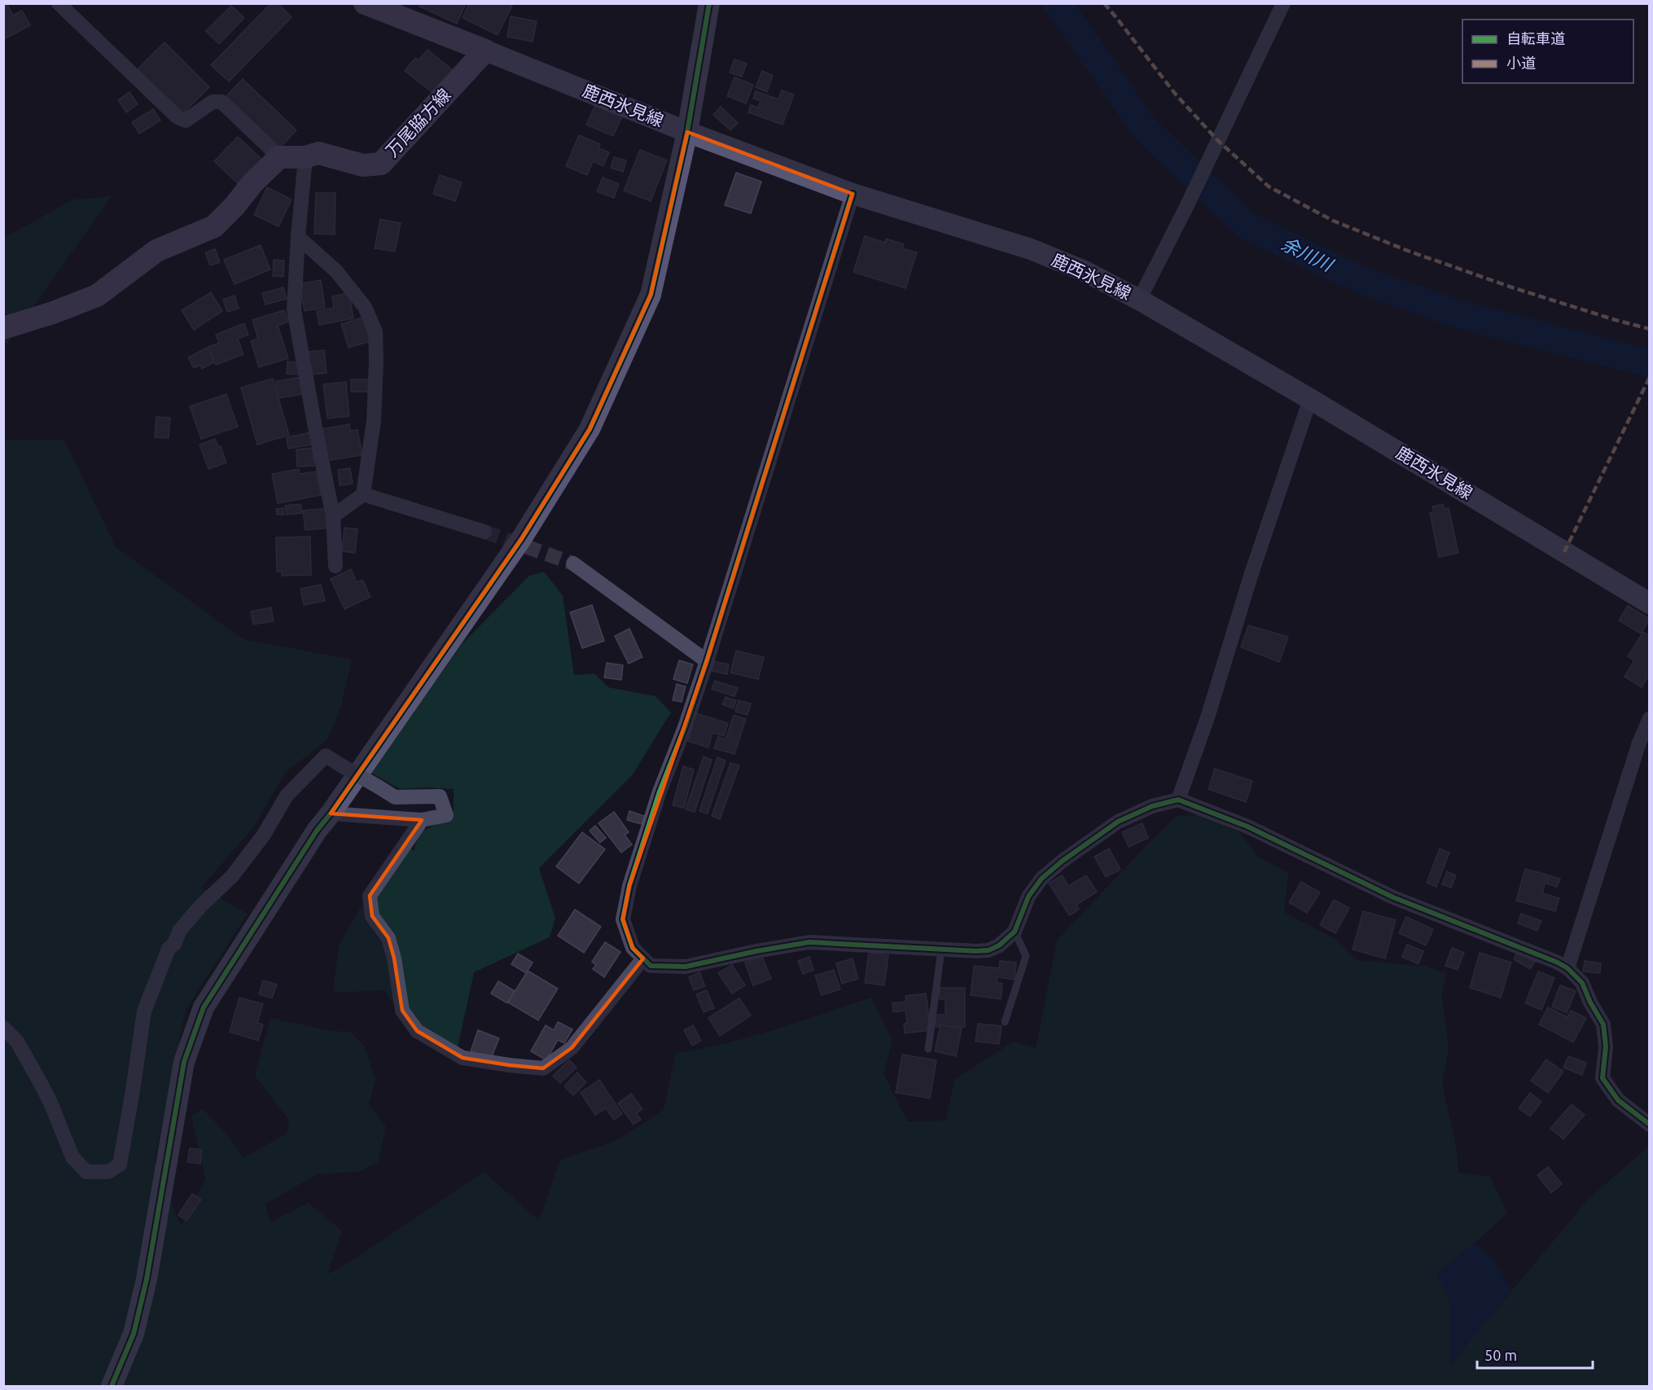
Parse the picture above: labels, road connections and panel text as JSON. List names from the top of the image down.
{
  "streets": {
    "main road": ["万尾脇方線"],
    "street": ["鹿西氷見線"]
  },
  "crossings": [
    ["鹿西氷見線", "万尾脇方線"]
  ],
  "water": ["余川川"],
  "legend": ["自転車道", "小道"],
  "scale_bar": "50 m"
}
